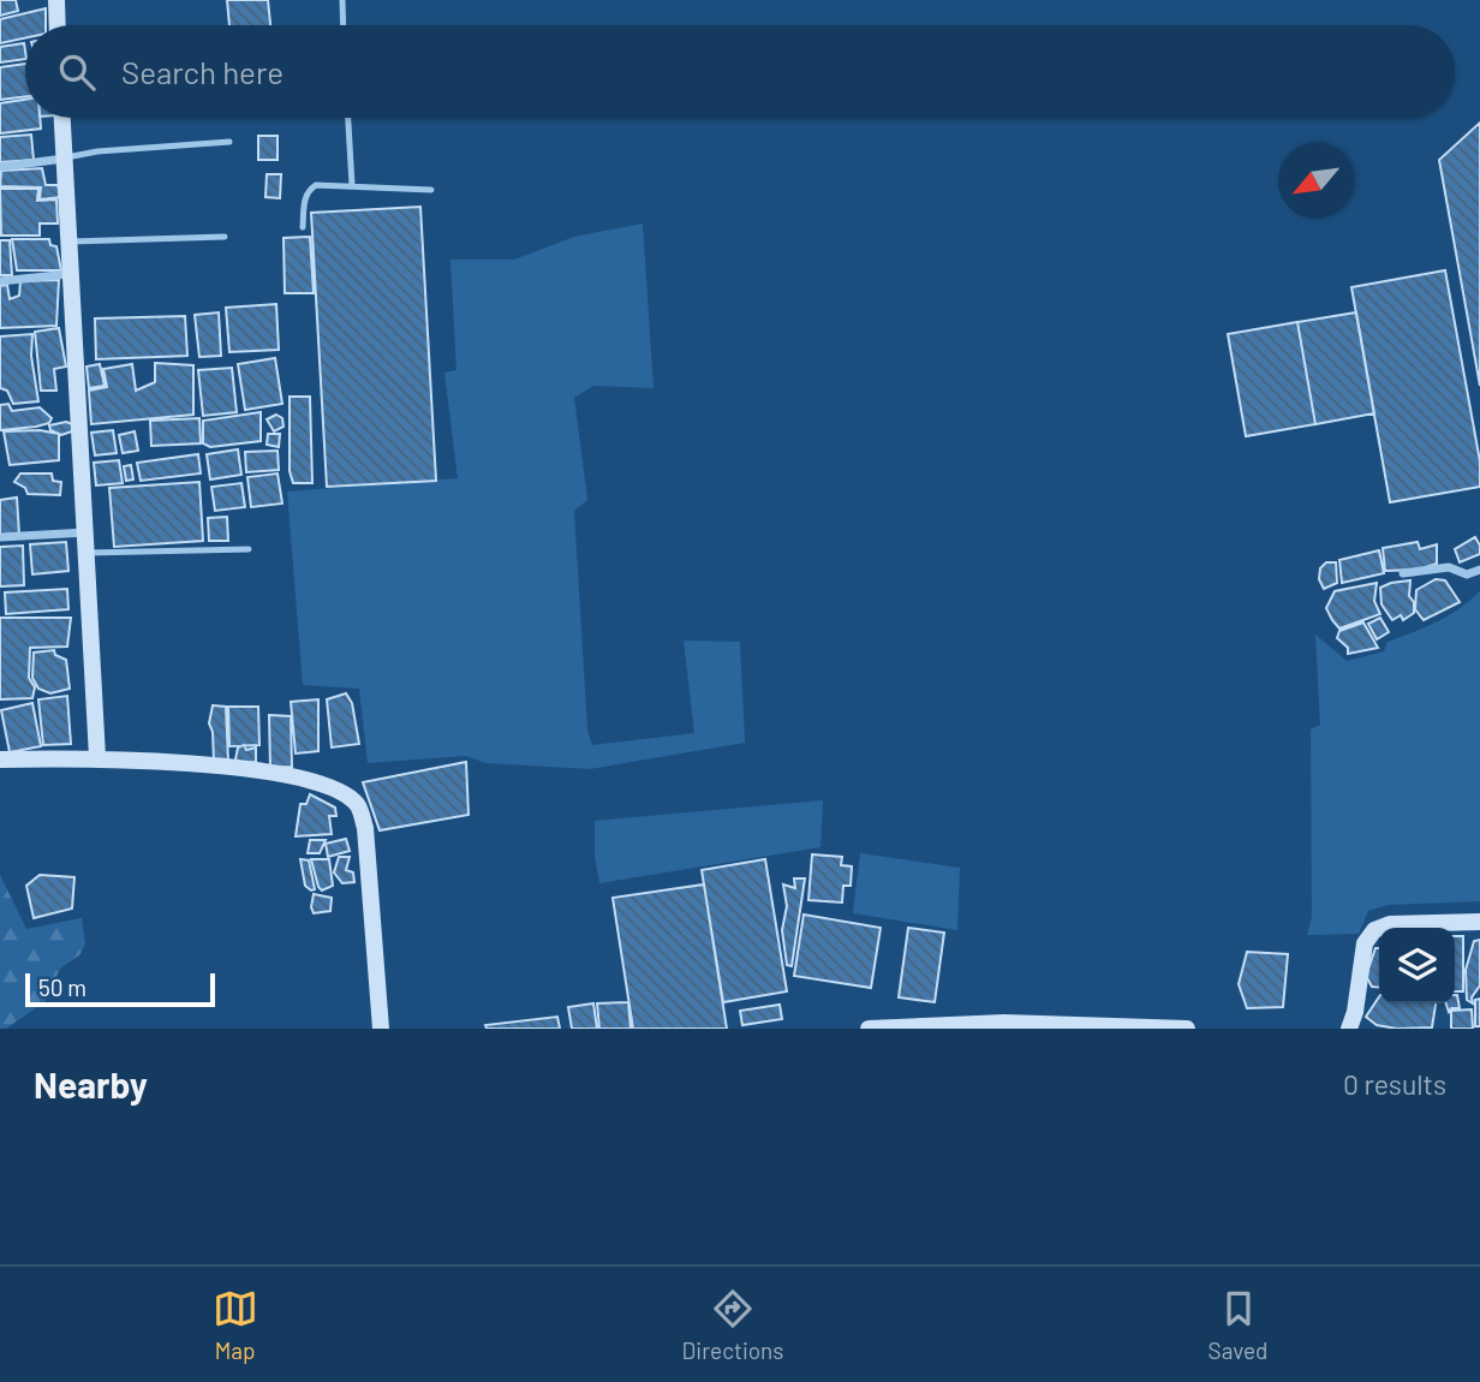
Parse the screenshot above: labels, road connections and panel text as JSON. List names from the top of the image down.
{
  "scale_bar": "50 m",
  "north": "bottom left",
  "page": {
    "search": "Search here",
    "scale": "50 m",
    "heading": ["Nearby", "0 results"],
    "nav": ["Map", "Directions", "Saved"]
  }
}
